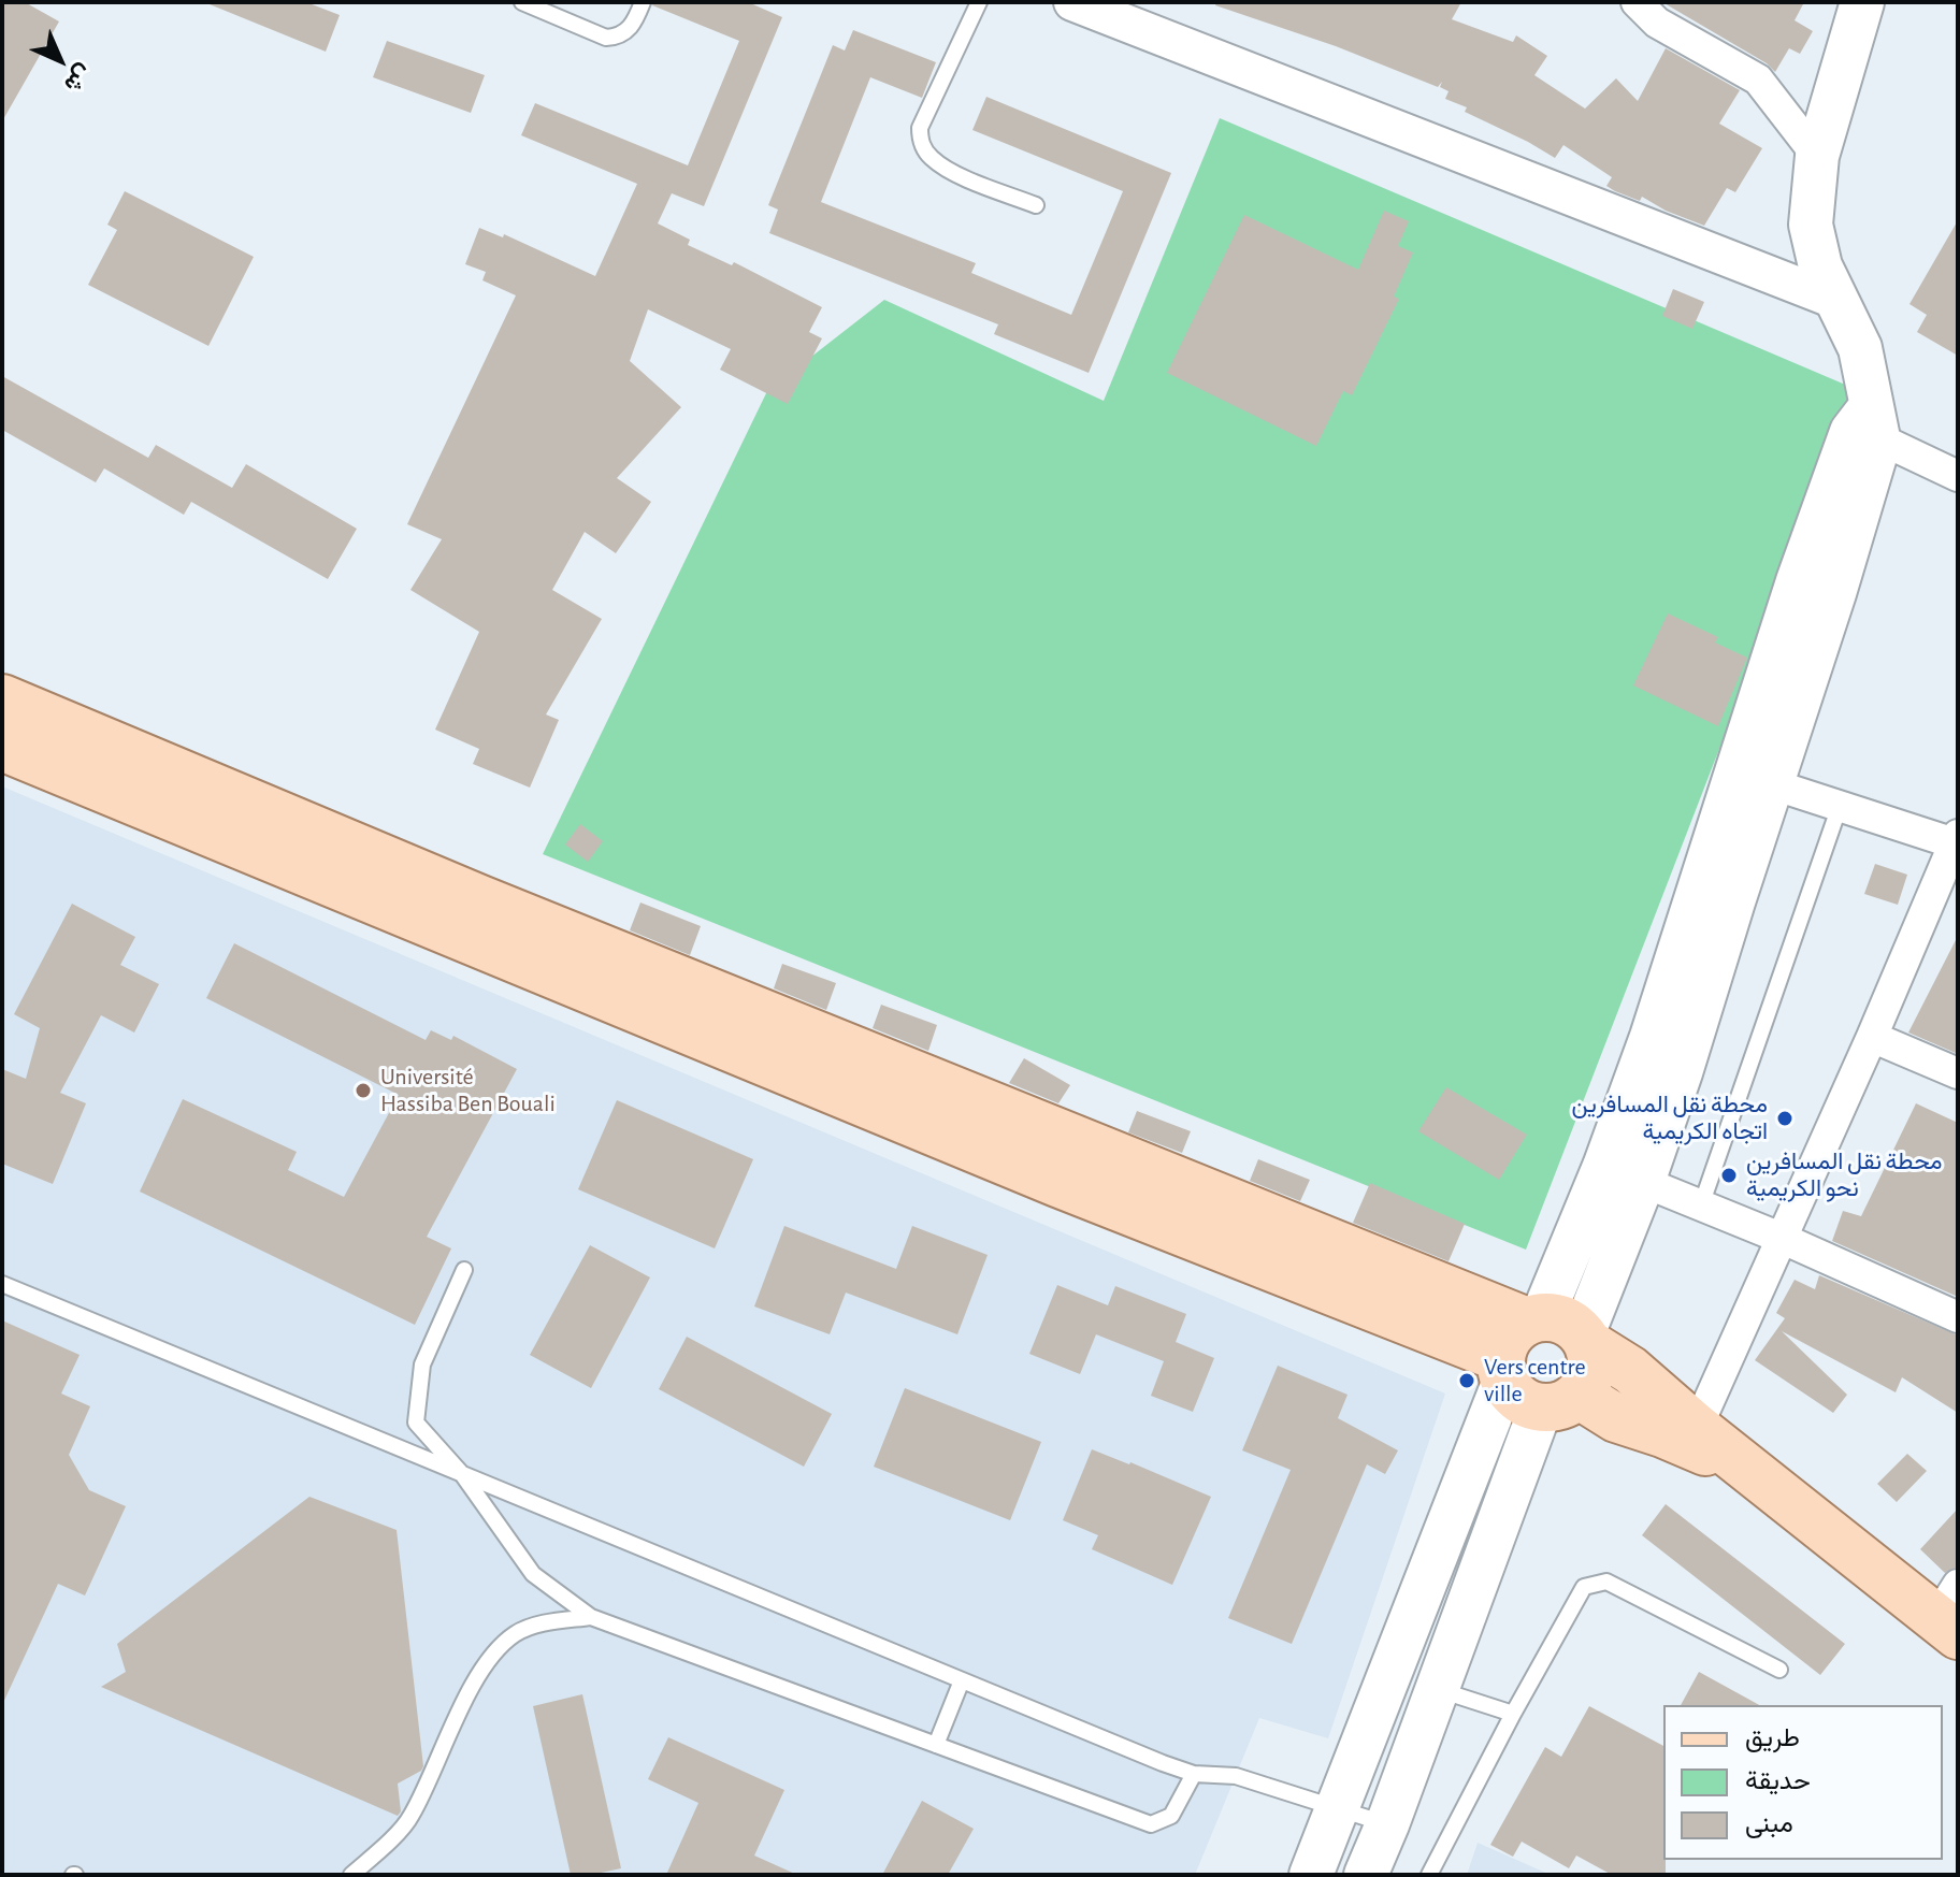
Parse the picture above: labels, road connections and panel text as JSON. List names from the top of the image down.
{
  "places": [
    "Université Hassiba Ben Bouali",
    "محطة نقل المسافرين اتجاه الكريمية",
    "محطة نقل المسافرين نحو الكريمية",
    "Vers centre ville"
  ],
  "legend": ["طريق", "حديقة", "مبنى"],
  "north": "bottom right"
}
